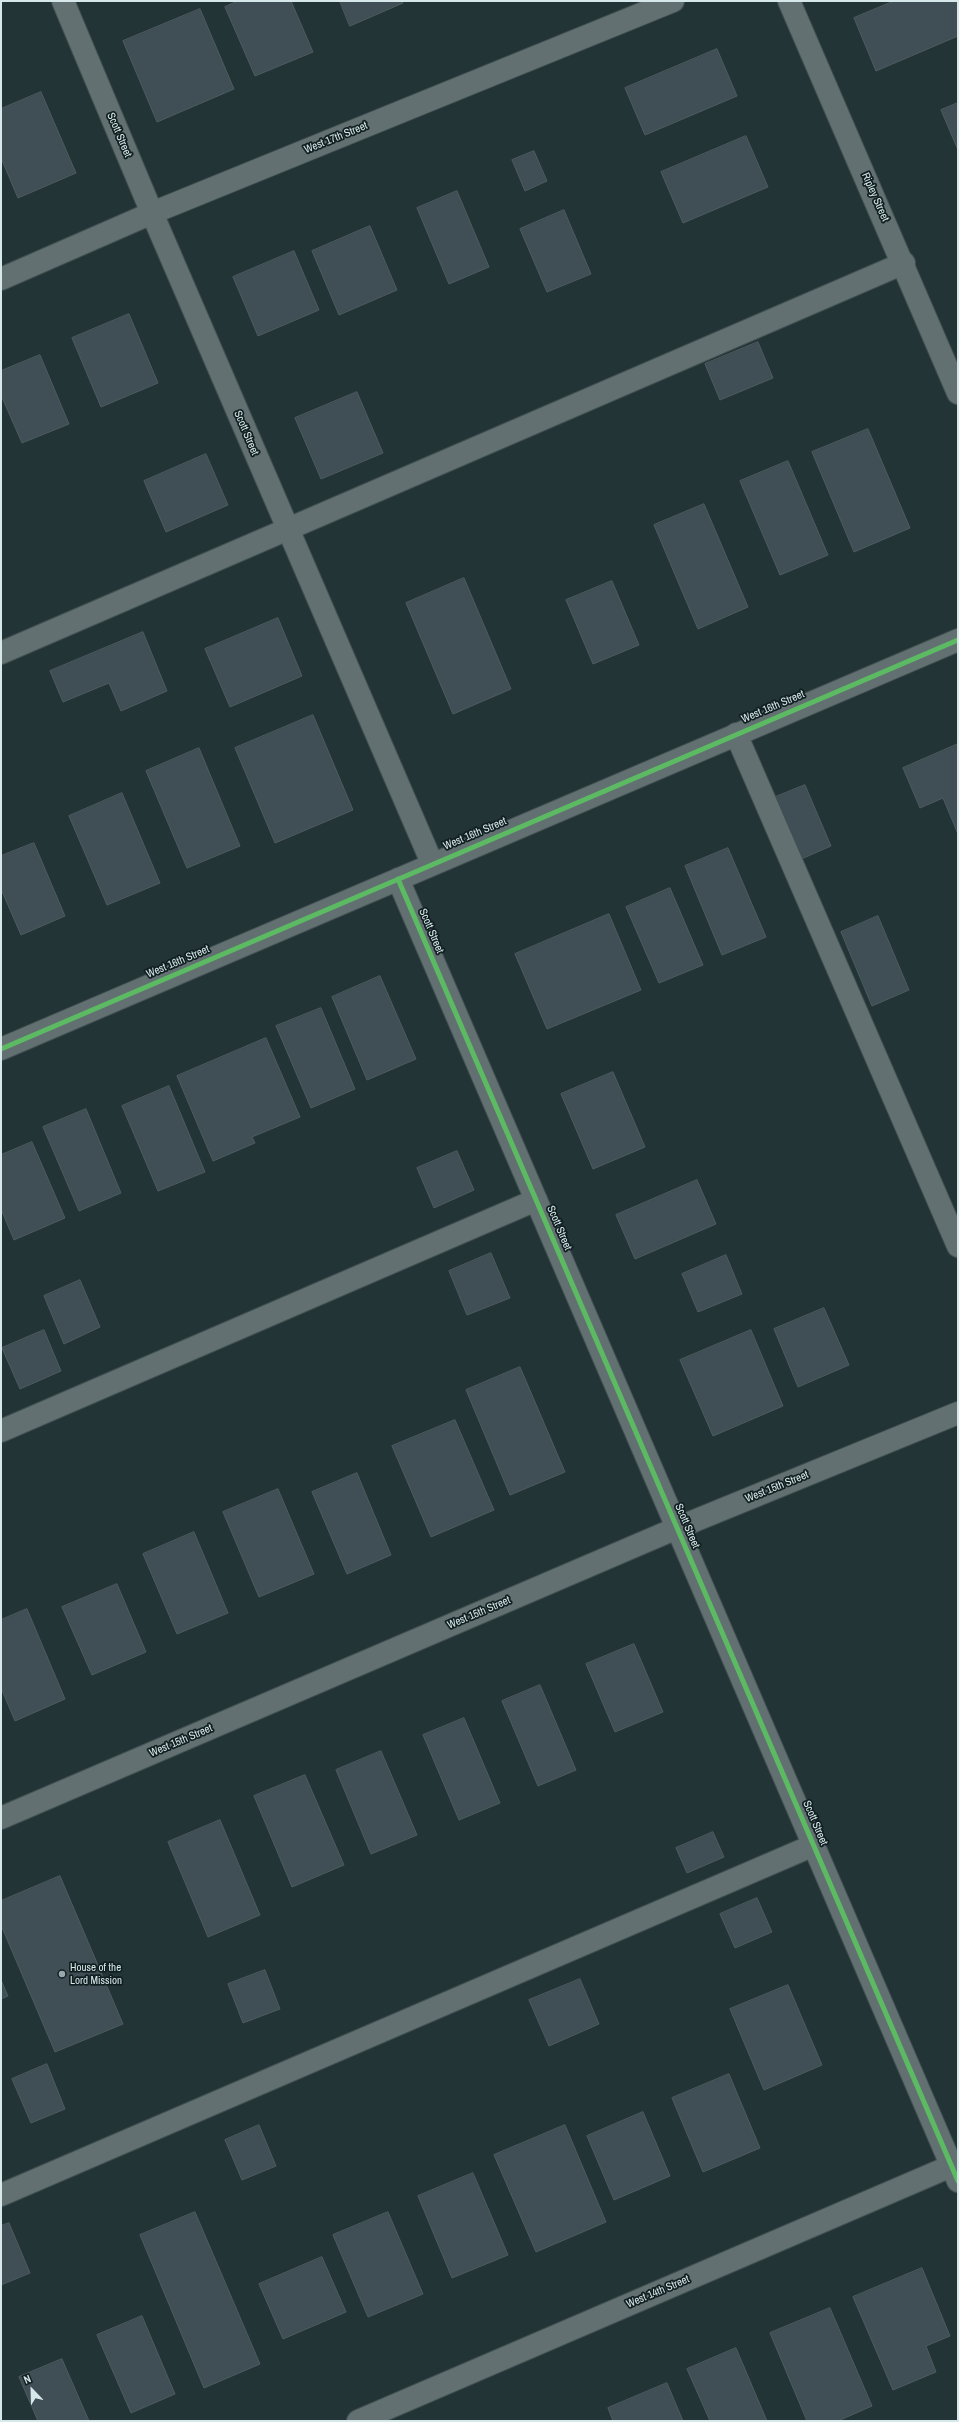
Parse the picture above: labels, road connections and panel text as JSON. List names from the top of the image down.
{
  "streets": {
    "street": [
      "Scott Street",
      "West 17th Street",
      "Ripley Street",
      "West 16th Street",
      "West 15th Street",
      "West 14th Street"
    ]
  },
  "crossings": [
    ["Scott Street", "West 17th Street"],
    ["Scott Street", "West 16th Street"],
    ["Scott Street", "West 15th Street"],
    ["Scott Street", "West 14th Street"]
  ],
  "places": ["House of the Lord Mission"],
  "north": "top left"
}
